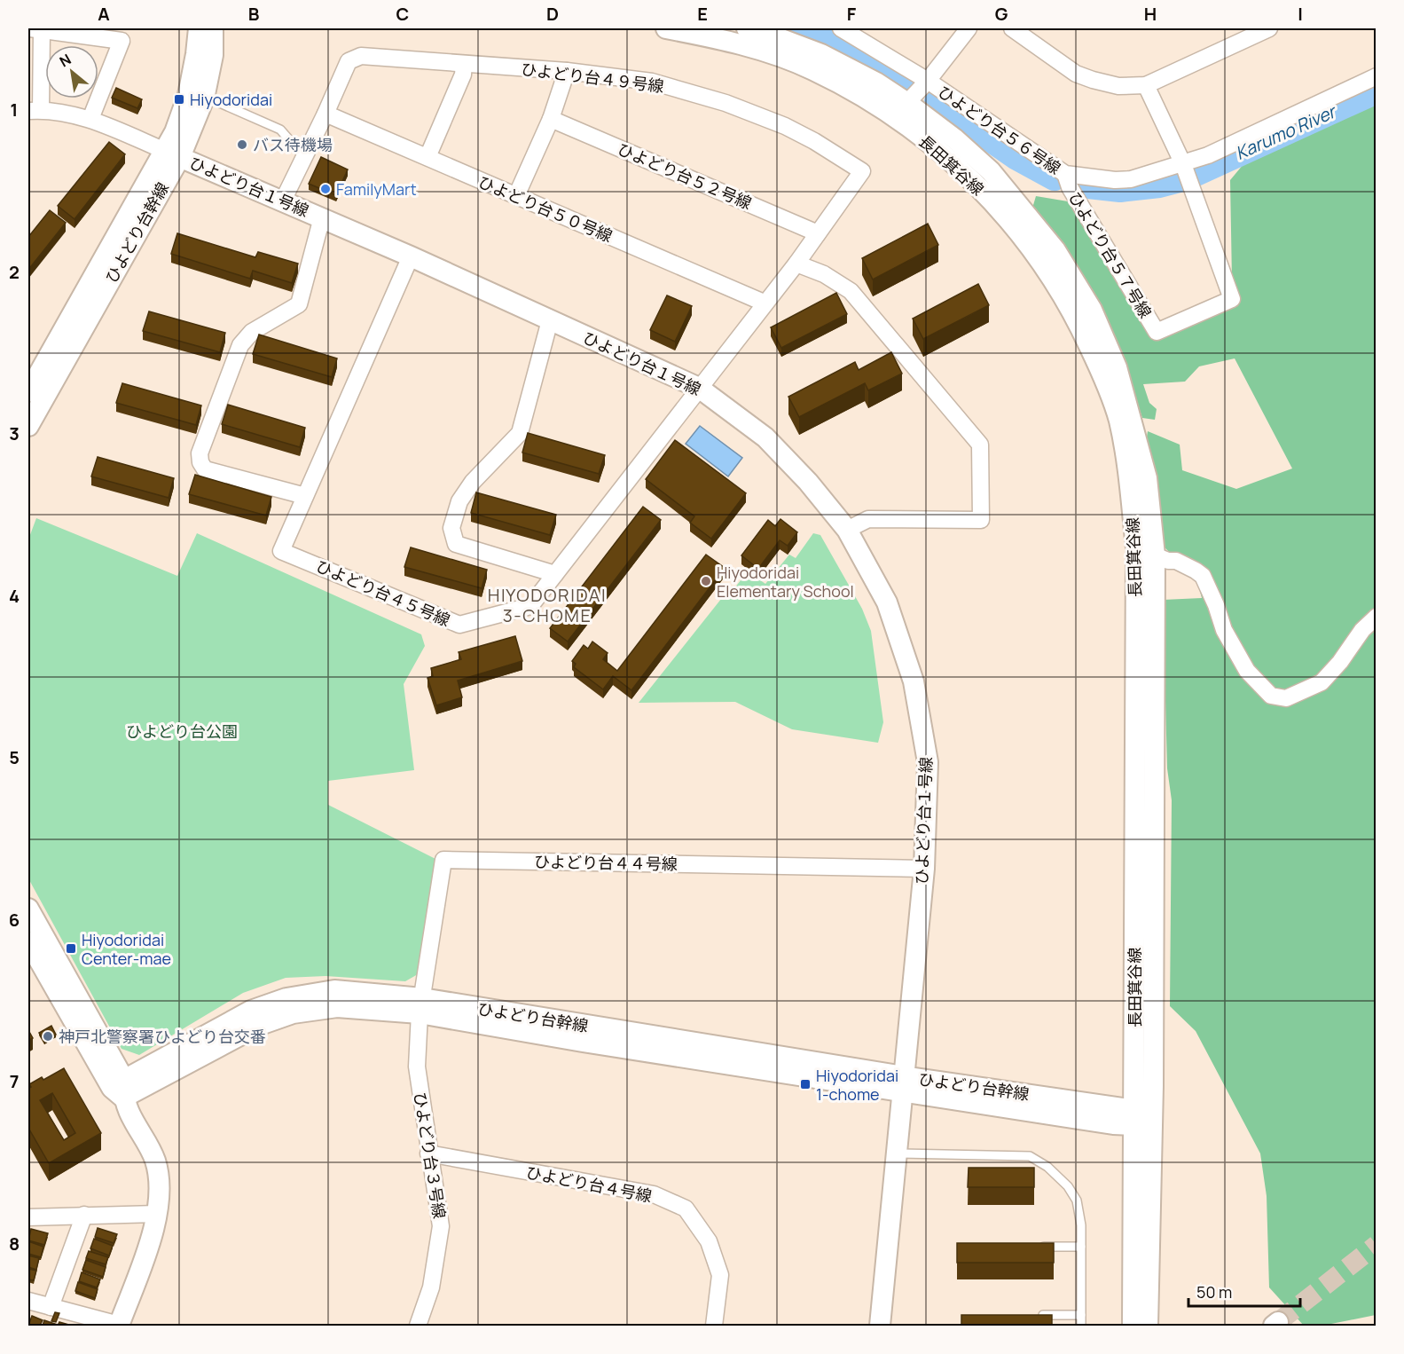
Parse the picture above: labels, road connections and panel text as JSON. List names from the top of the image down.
{
  "streets": {
    "street": [
      "ひよどり台４９号線",
      "ひよどり台５６号線",
      "長田箕谷線",
      "ひよどり台５２号線",
      "ひよどり台１号線",
      "ひよどり台５０号線",
      "ひよどり台幹線",
      "ひよどり台５７号線",
      "ひよどり台４５号線",
      "ひよどり台４４号線",
      "ひよどり台３号線",
      "ひよどり台４号線"
    ]
  },
  "crossings": [
    ["ひよどり台４９号線", "ひよどり台５２号線"],
    ["ひよどり台４９号線", "ひよどり台１号線"],
    ["ひよどり台４９号線", "ひよどり台５０号線"],
    ["ひよどり台４９号線", "ひよどり台４５号線"],
    ["ひよどり台５６号線", "ひよどり台５７号線"],
    ["長田箕谷線", "ひよどり台幹線"],
    ["ひよどり台１号線", "ひよどり台幹線"],
    ["ひよどり台１号線", "ひよどり台４５号線"],
    ["ひよどり台１号線", "ひよどり台４４号線"],
    ["ひよどり台幹線", "ひよどり台４４号線"],
    ["ひよどり台幹線", "ひよどり台３号線"],
    ["ひよどり台４４号線", "ひよどり台３号線"],
    ["ひよどり台３号線", "ひよどり台４号線"]
  ],
  "districts": ["HIYODORIDAI 3-CHOME"],
  "water": ["Karumo River"],
  "parks": ["ひよどり台公園"],
  "places": {
    "transit": ["Hiyodoridai", "Hiyodoridai Center-mae", "Hiyodoridai 1-chome"],
    "other": [
      "バス待機場",
      "FamilyMart",
      "Hiyodoridai Elementary School",
      "神戸北警察署ひよどり台交番"
    ]
  },
  "scale_bar": "50 m",
  "north": "top left",
  "grid": {
    "columns": [
      "A",
      "B",
      "C",
      "D",
      "E",
      "F",
      "G",
      "H",
      "I"
    ],
    "rows": [
      "1",
      "2",
      "3",
      "4",
      "5",
      "6",
      "7",
      "8"
    ]
  }
}
